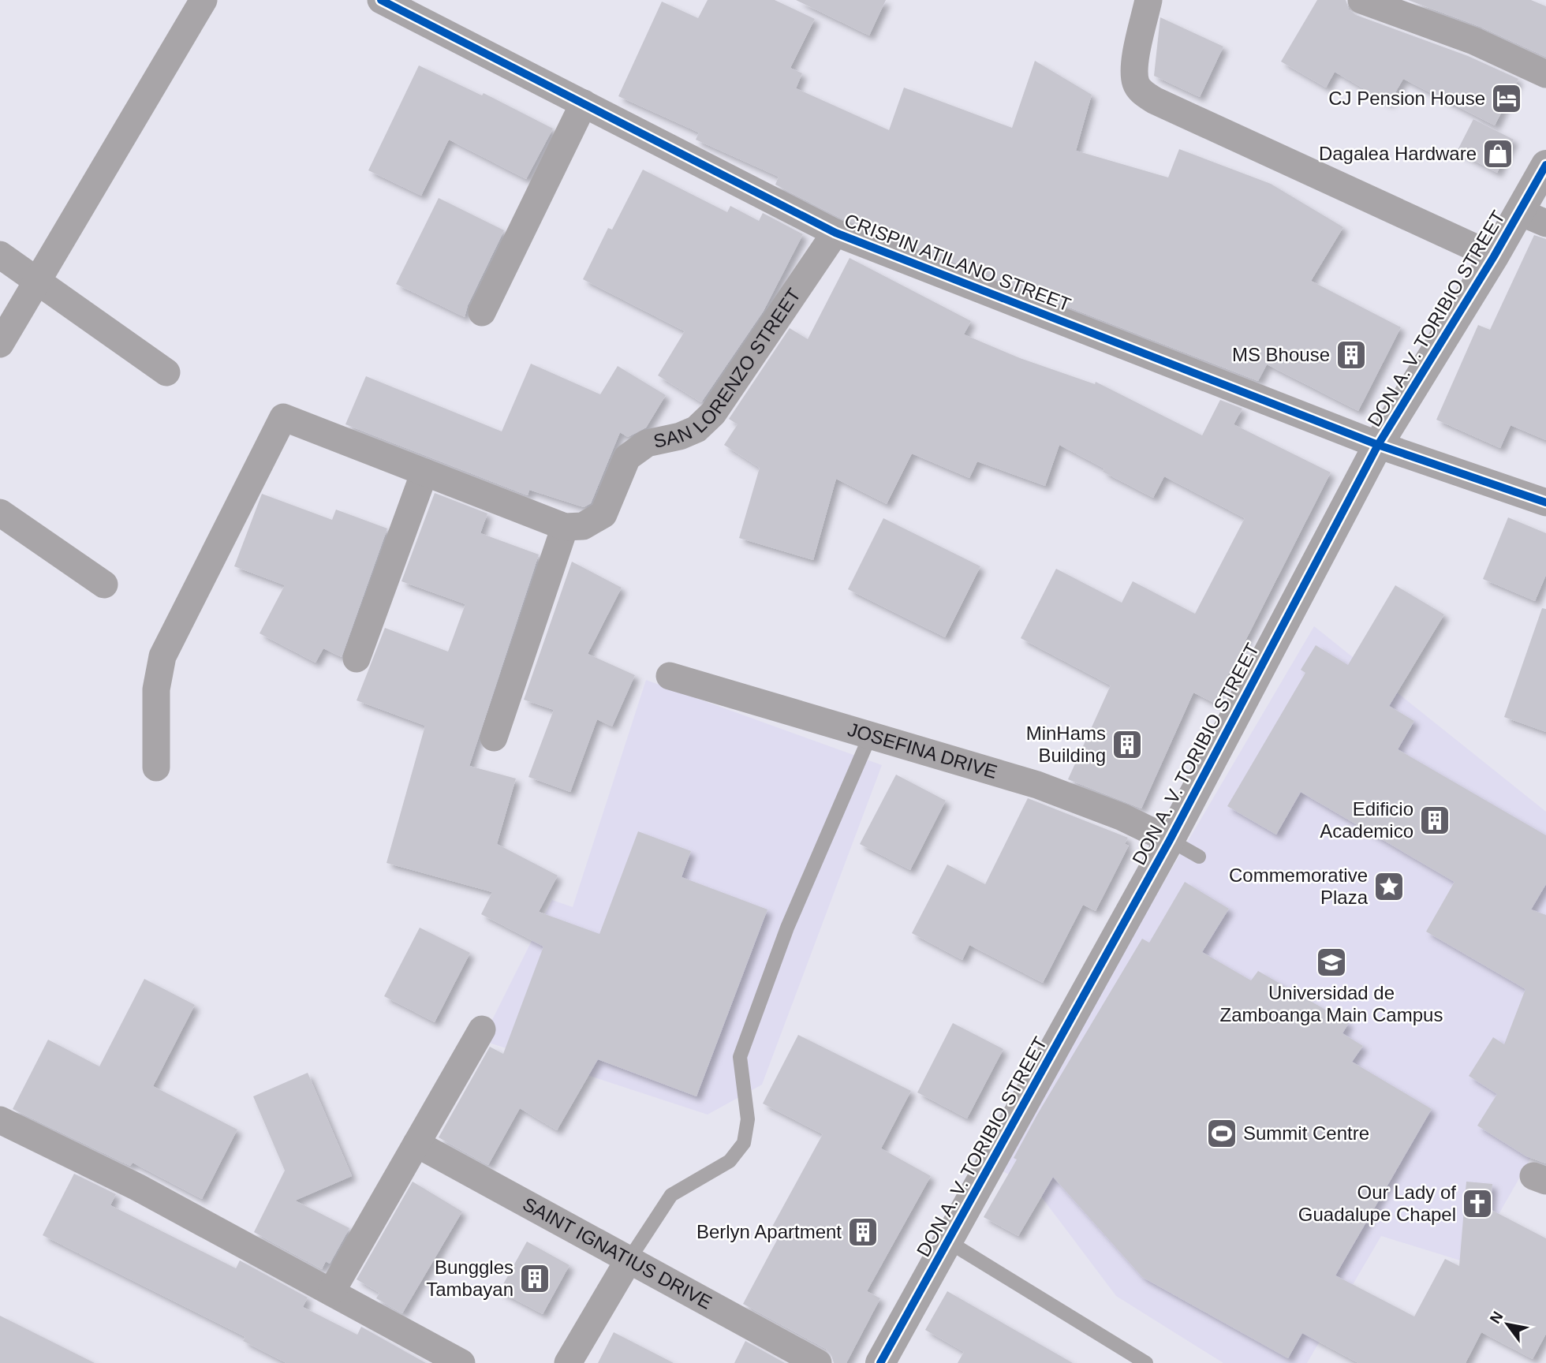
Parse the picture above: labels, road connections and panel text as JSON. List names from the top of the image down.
{
  "streets": {
    "street": [
      "CRISPIN ATILANO STREET",
      "DON A. V. TORIBIO STREET",
      "SAN LORENZO STREET",
      "JOSEFINA DRIVE",
      "SAINT IGNATIUS DRIVE"
    ]
  },
  "crossings": [
    ["CRISPIN ATILANO STREET", "DON A. V. TORIBIO STREET"],
    ["CRISPIN ATILANO STREET", "SAN LORENZO STREET"],
    ["DON A. V. TORIBIO STREET", "JOSEFINA DRIVE"]
  ],
  "places": {
    "hotel": ["CJ Pension House"],
    "shop": ["Dagalea Hardware"],
    "building": [
      "MS Bhouse",
      "MinHams Building",
      "Edificio Academico",
      "Berlyn Apartment",
      "Bunggles Tambayan"
    ],
    "place": ["Commemorative Plaza"],
    "school or university": ["Universidad de Zamboanga Main Campus"],
    "sports": ["Summit Centre"],
    "church": ["Our Lady of Guadalupe Chapel"]
  },
  "north": "top left"
}
